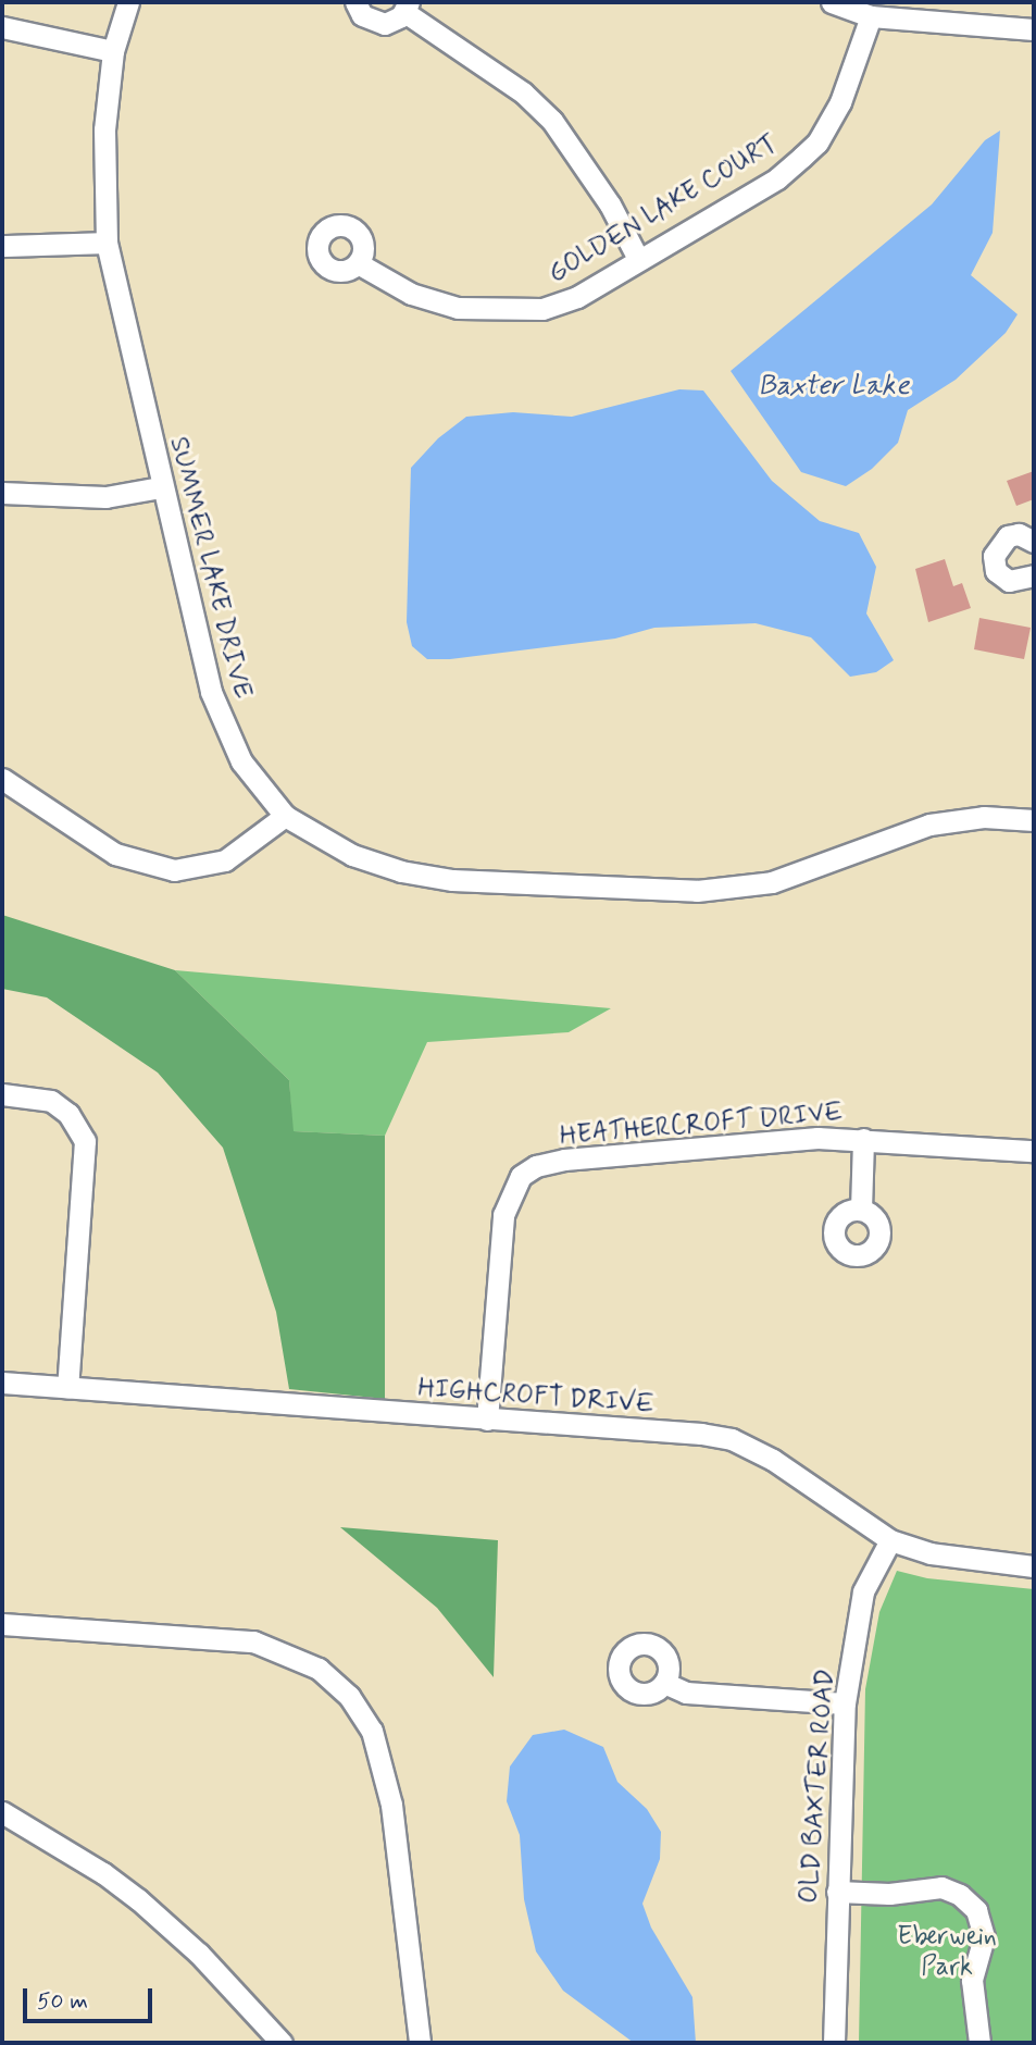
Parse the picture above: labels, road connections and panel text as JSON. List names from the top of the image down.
{
  "streets": {
    "street": [
      "GOLDEN LAKE COURT",
      "SUMMER LAKE DRIVE",
      "HEATHERCROFT DRIVE",
      "HIGHCROFT DRIVE",
      "OLD BAXTER ROAD"
    ]
  },
  "crossings": [
    ["HEATHERCROFT DRIVE", "HIGHCROFT DRIVE"],
    ["HIGHCROFT DRIVE", "OLD BAXTER ROAD"]
  ],
  "water": ["Baxter Lake"],
  "parks": ["Eberwein Park"],
  "scale_bar": "50 m"
}
